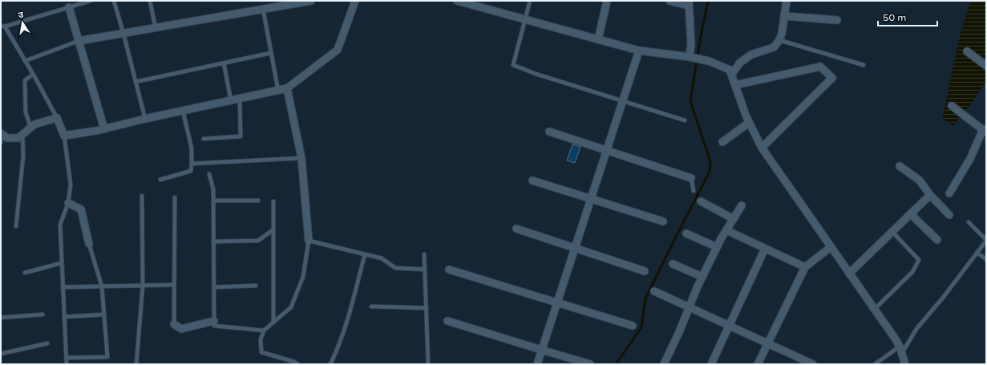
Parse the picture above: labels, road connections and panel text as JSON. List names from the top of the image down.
{
  "scale_bar": "50 m",
  "north": "top"
}
